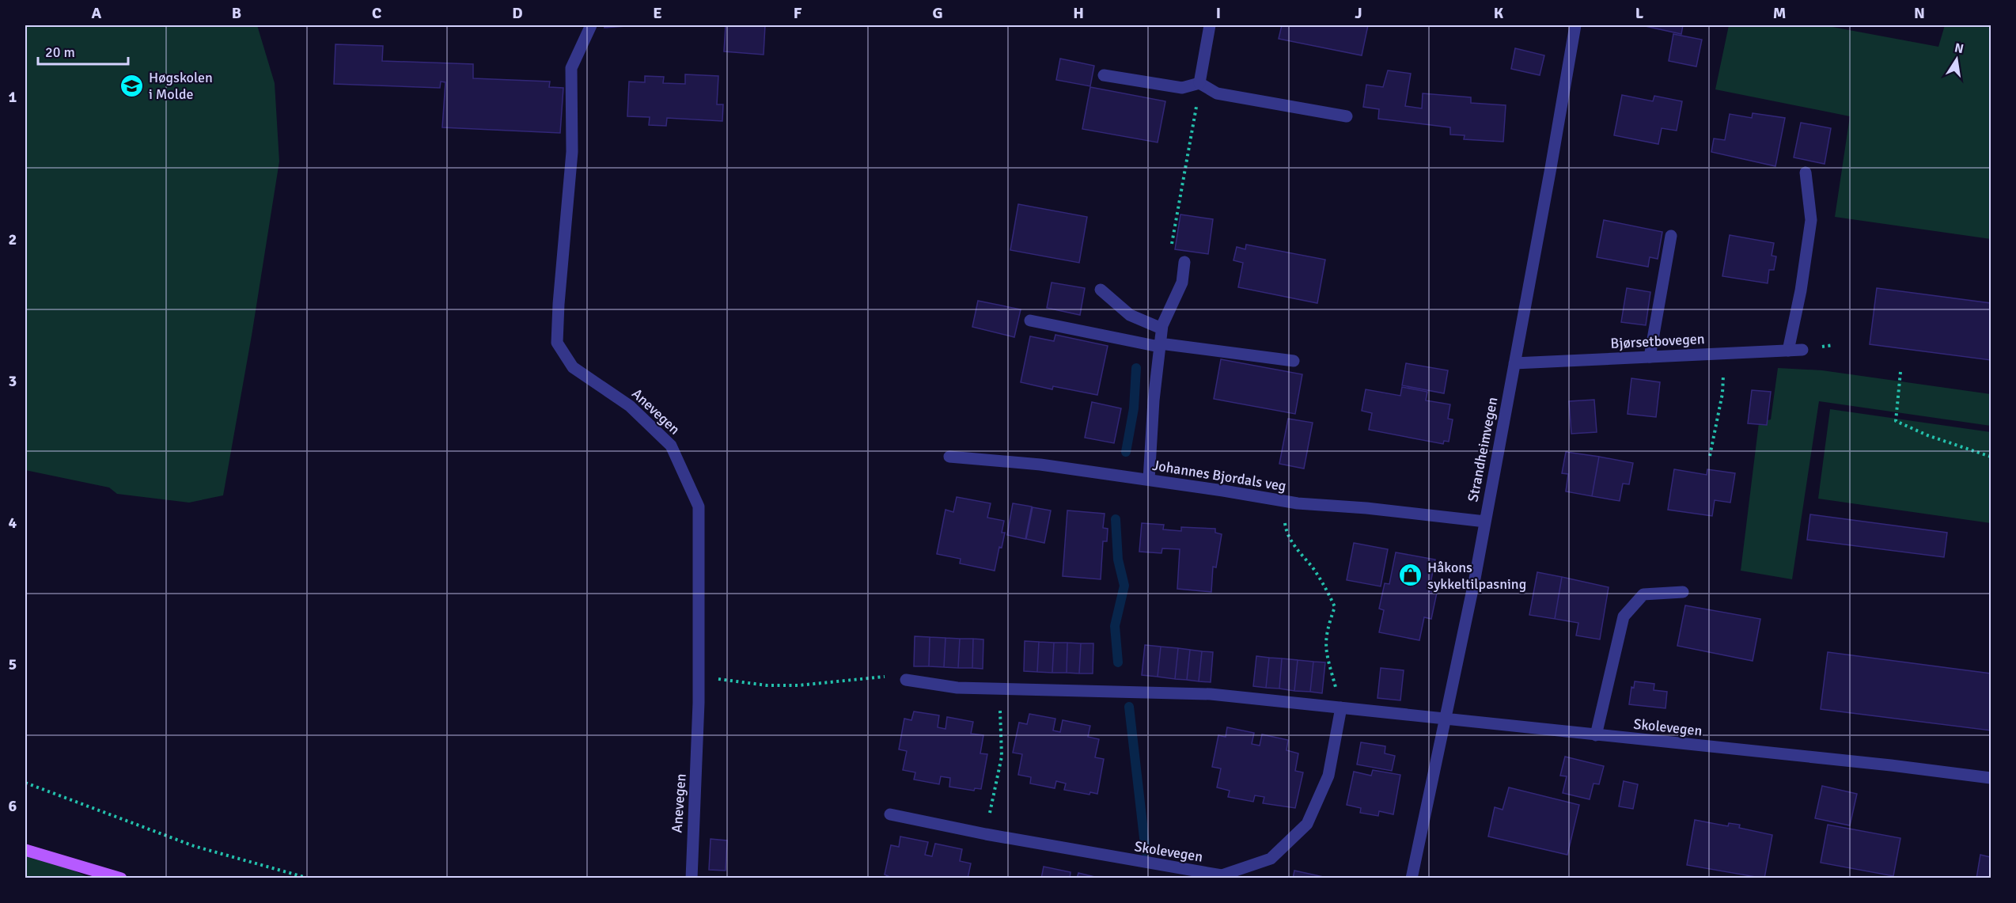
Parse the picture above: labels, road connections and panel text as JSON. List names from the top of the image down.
{
  "streets": {
    "street": [
      "Bjørsetbovegen",
      "Anevegen",
      "Strandheimvegen",
      "Johannes Bjordals veg",
      "Skolevegen"
    ]
  },
  "crossings": [
    ["Bjørsetbovegen", "Strandheimvegen"],
    ["Strandheimvegen", "Johannes Bjordals veg"],
    ["Strandheimvegen", "Skolevegen"]
  ],
  "places": {
    "school or university": ["Høgskolen i Molde"],
    "shop": ["Håkons sykkeltilpasning"]
  },
  "scale_bar": "20 m",
  "north": "top",
  "grid": {
    "columns": [
      "A",
      "B",
      "C",
      "D",
      "E",
      "F",
      "G",
      "H",
      "I",
      "J",
      "K",
      "L",
      "M",
      "N"
    ],
    "rows": [
      "1",
      "2",
      "3",
      "4",
      "5",
      "6"
    ]
  }
}
